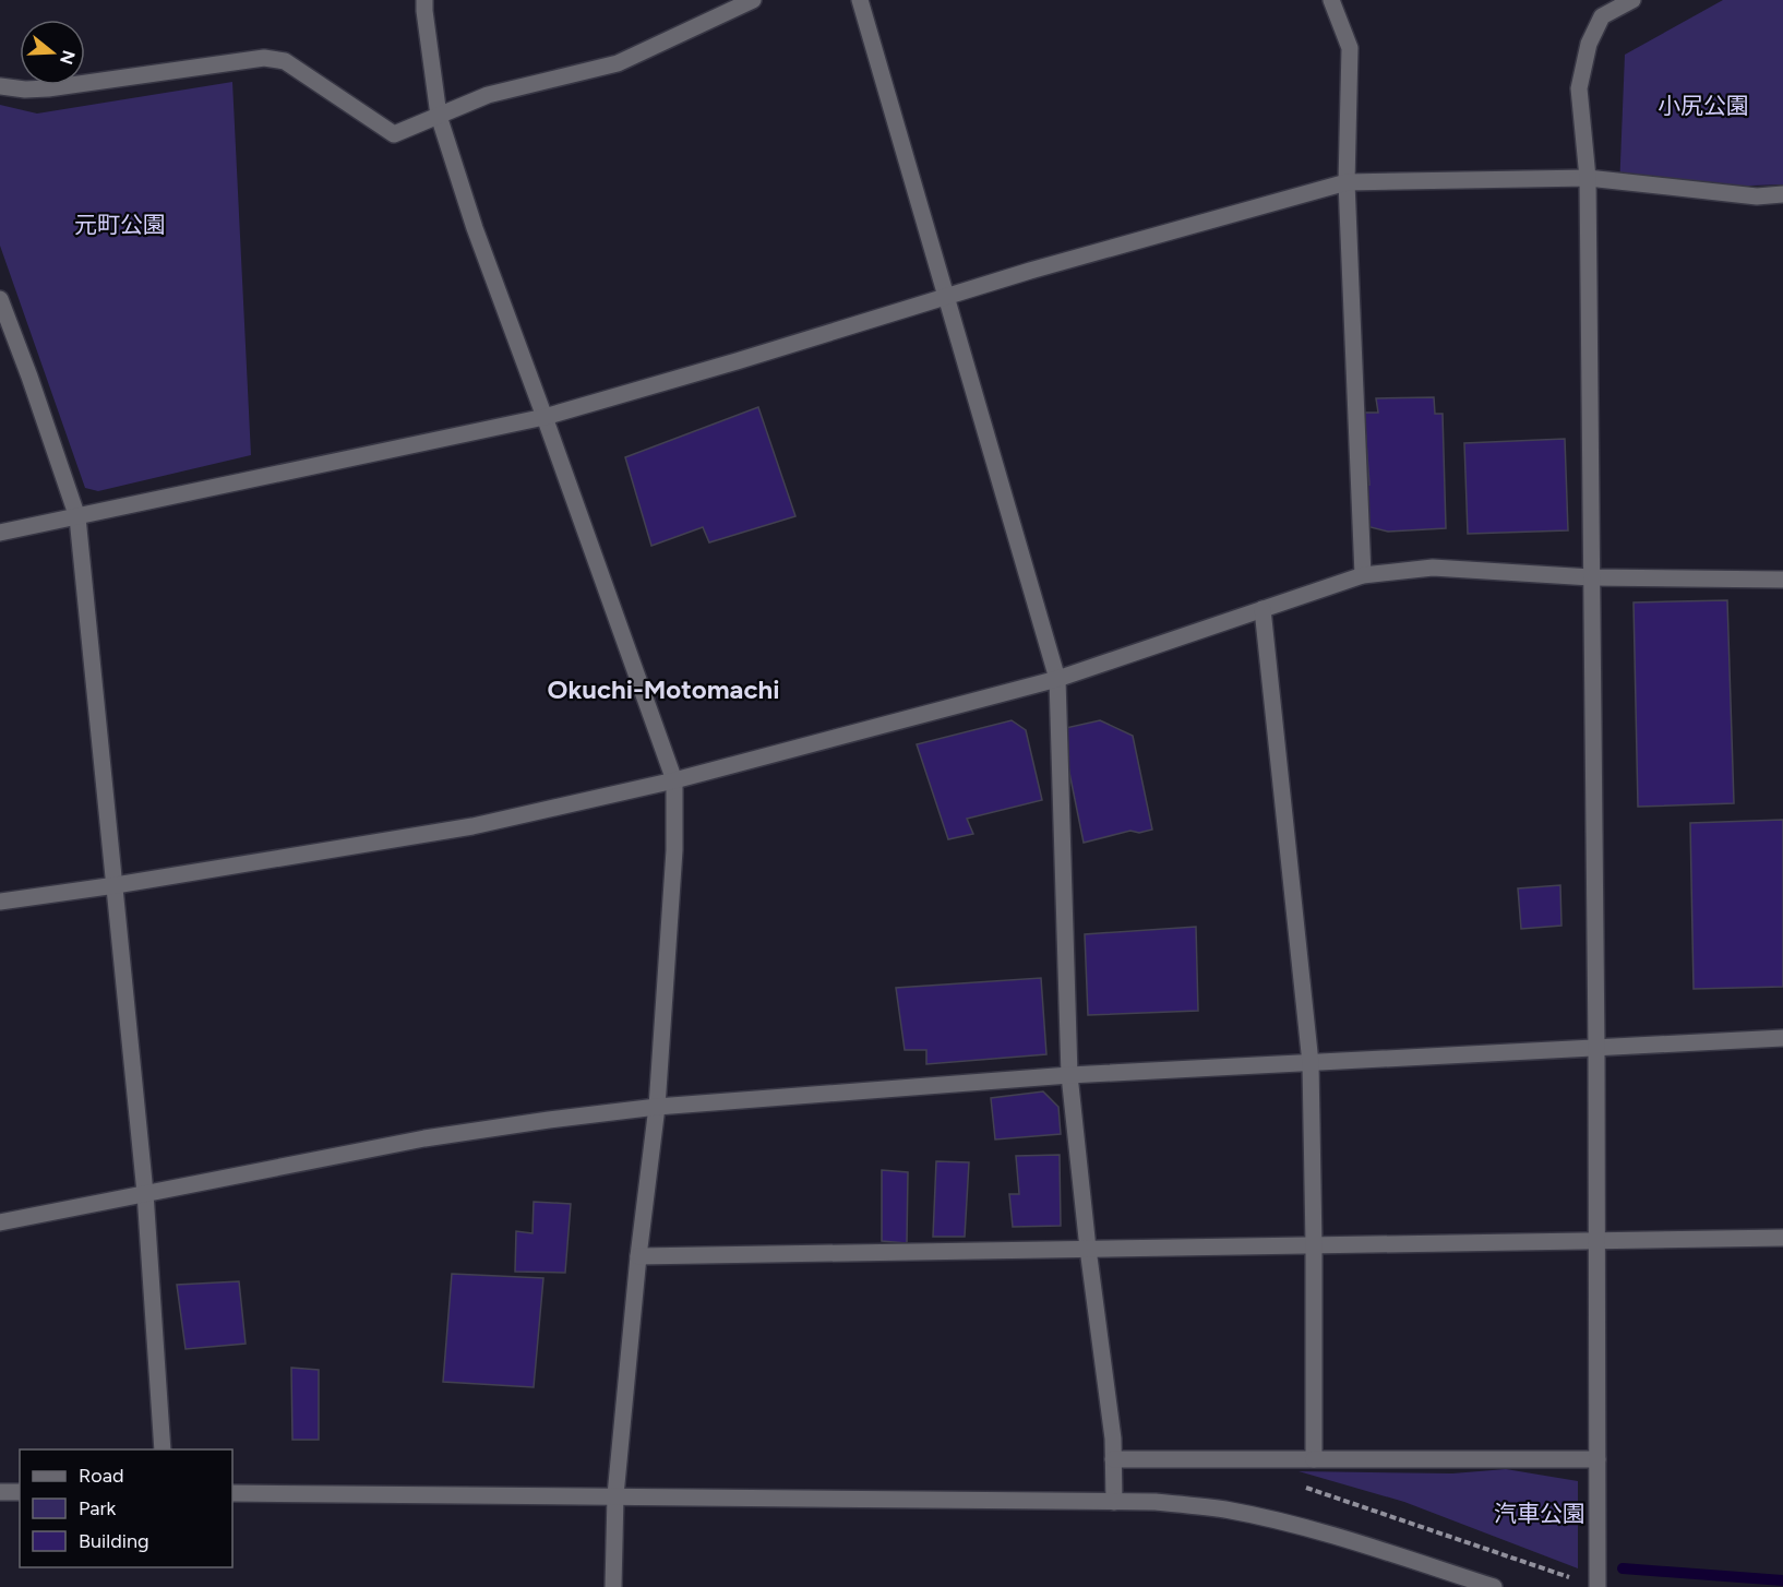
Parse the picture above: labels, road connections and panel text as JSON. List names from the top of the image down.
{
  "districts": ["Okuchi-Motomachi"],
  "parks": ["小尻公園", "元町公園", "汽車公園"],
  "legend": ["Road", "Park", "Building"],
  "north": "right"
}
